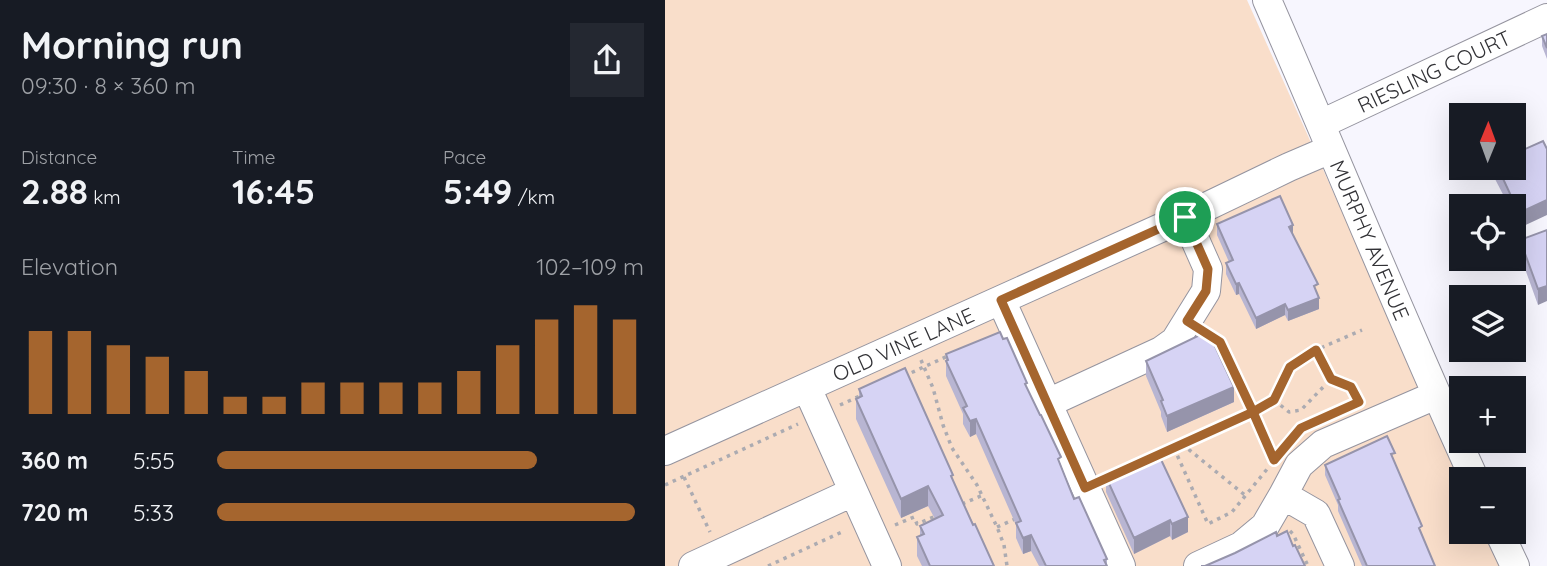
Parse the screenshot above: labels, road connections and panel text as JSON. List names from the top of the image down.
{
  "streets": {
    "street": ["RIESLING COURT", "MURPHY AVENUE", "OLD VINE LANE"]
  },
  "crossings": [
    ["RIESLING COURT", "MURPHY AVENUE"],
    ["RIESLING COURT", "OLD VINE LANE"],
    ["MURPHY AVENUE", "OLD VINE LANE"]
  ],
  "north": "top",
  "page": {
    "heading": ["Morning run", "09:30 · 8 × 360 m"],
    "map_buttons": ["+", "−"],
    "stats": [
      ["Distance", "2.88 km"],
      ["Time", "16:45"],
      ["Pace", "5:49 /km"]
    ],
    "chart": ["Elevation", "102–109 m"],
    "list": [
      {
        "name": "360 m",
        "note": "5:55"
      },
      {
        "name": "720 m",
        "note": "5:33"
      }
    ]
  }
}
